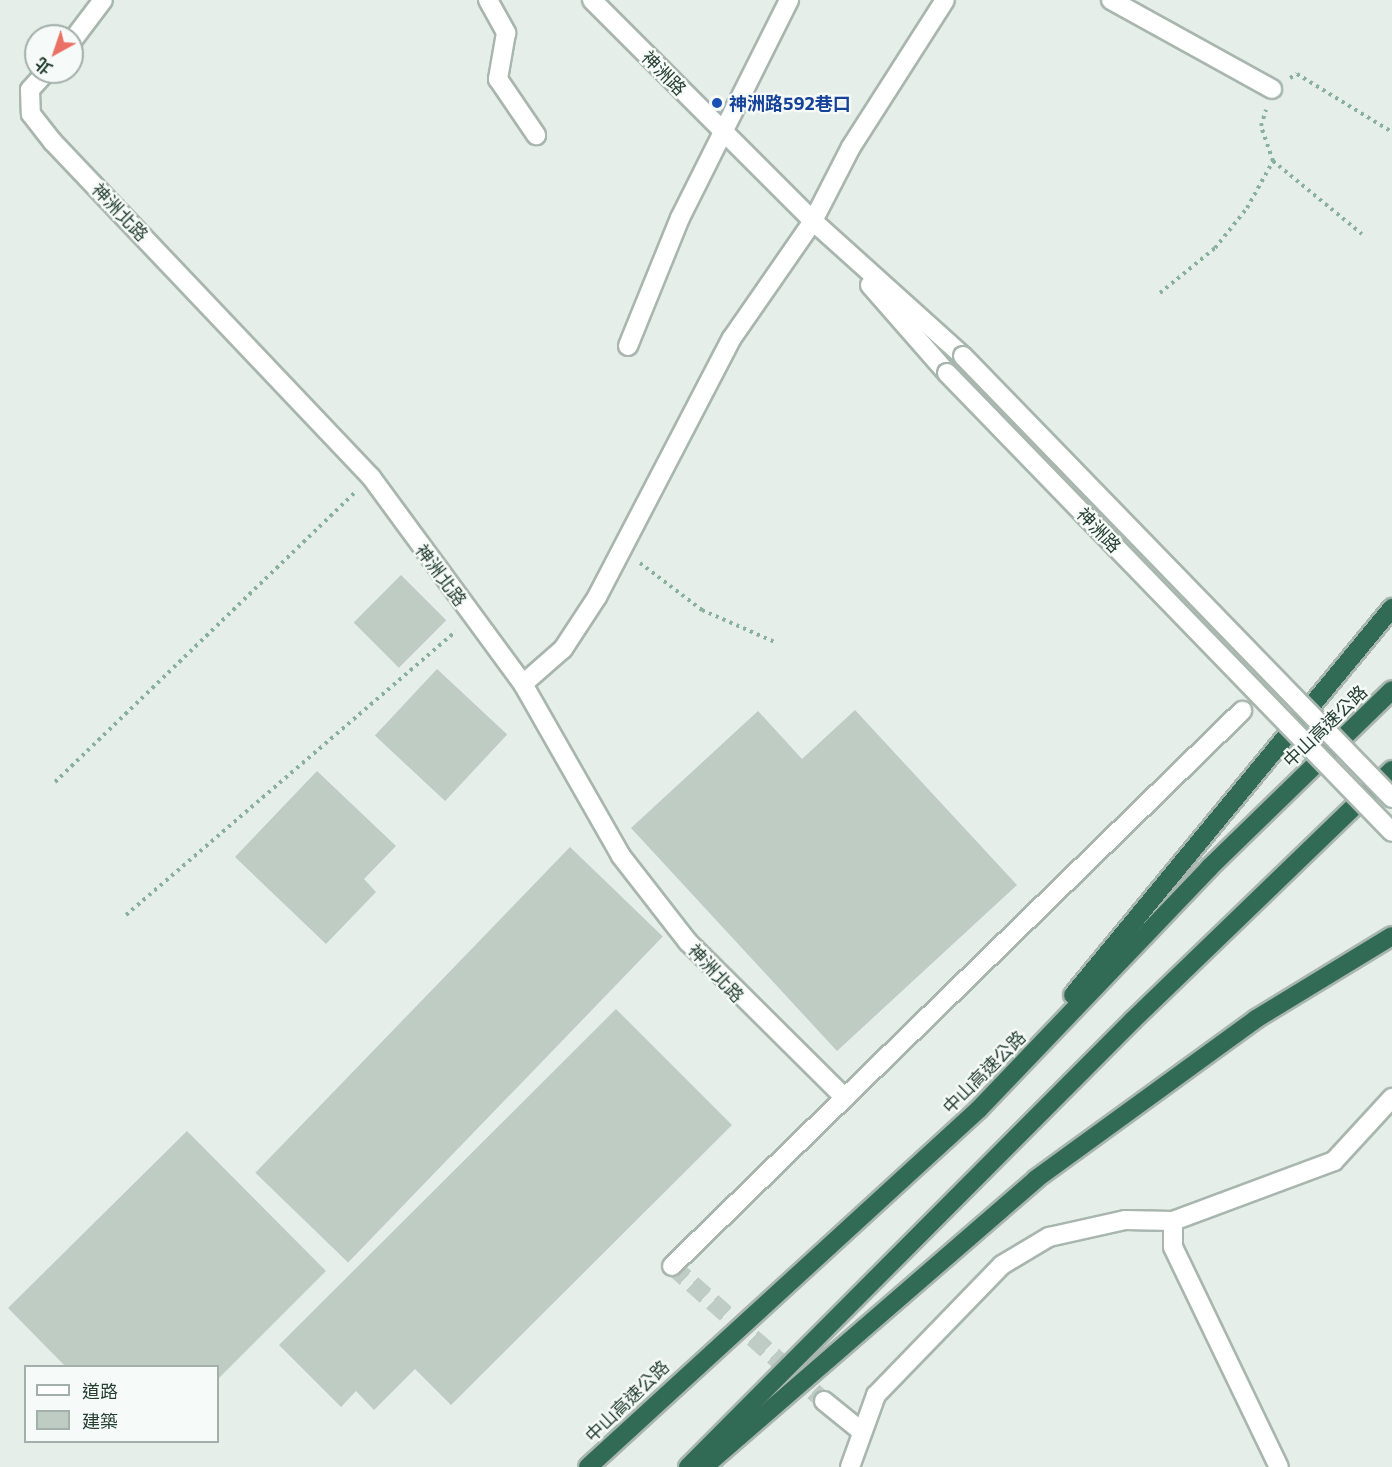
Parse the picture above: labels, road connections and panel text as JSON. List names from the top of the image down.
{
  "streets": {
    "highway": ["中山高速公路"],
    "street": ["神洲路", "神洲北路"]
  },
  "places": ["神洲路592巷口"],
  "legend": ["道路", "建築"],
  "north": "bottom left"
}
